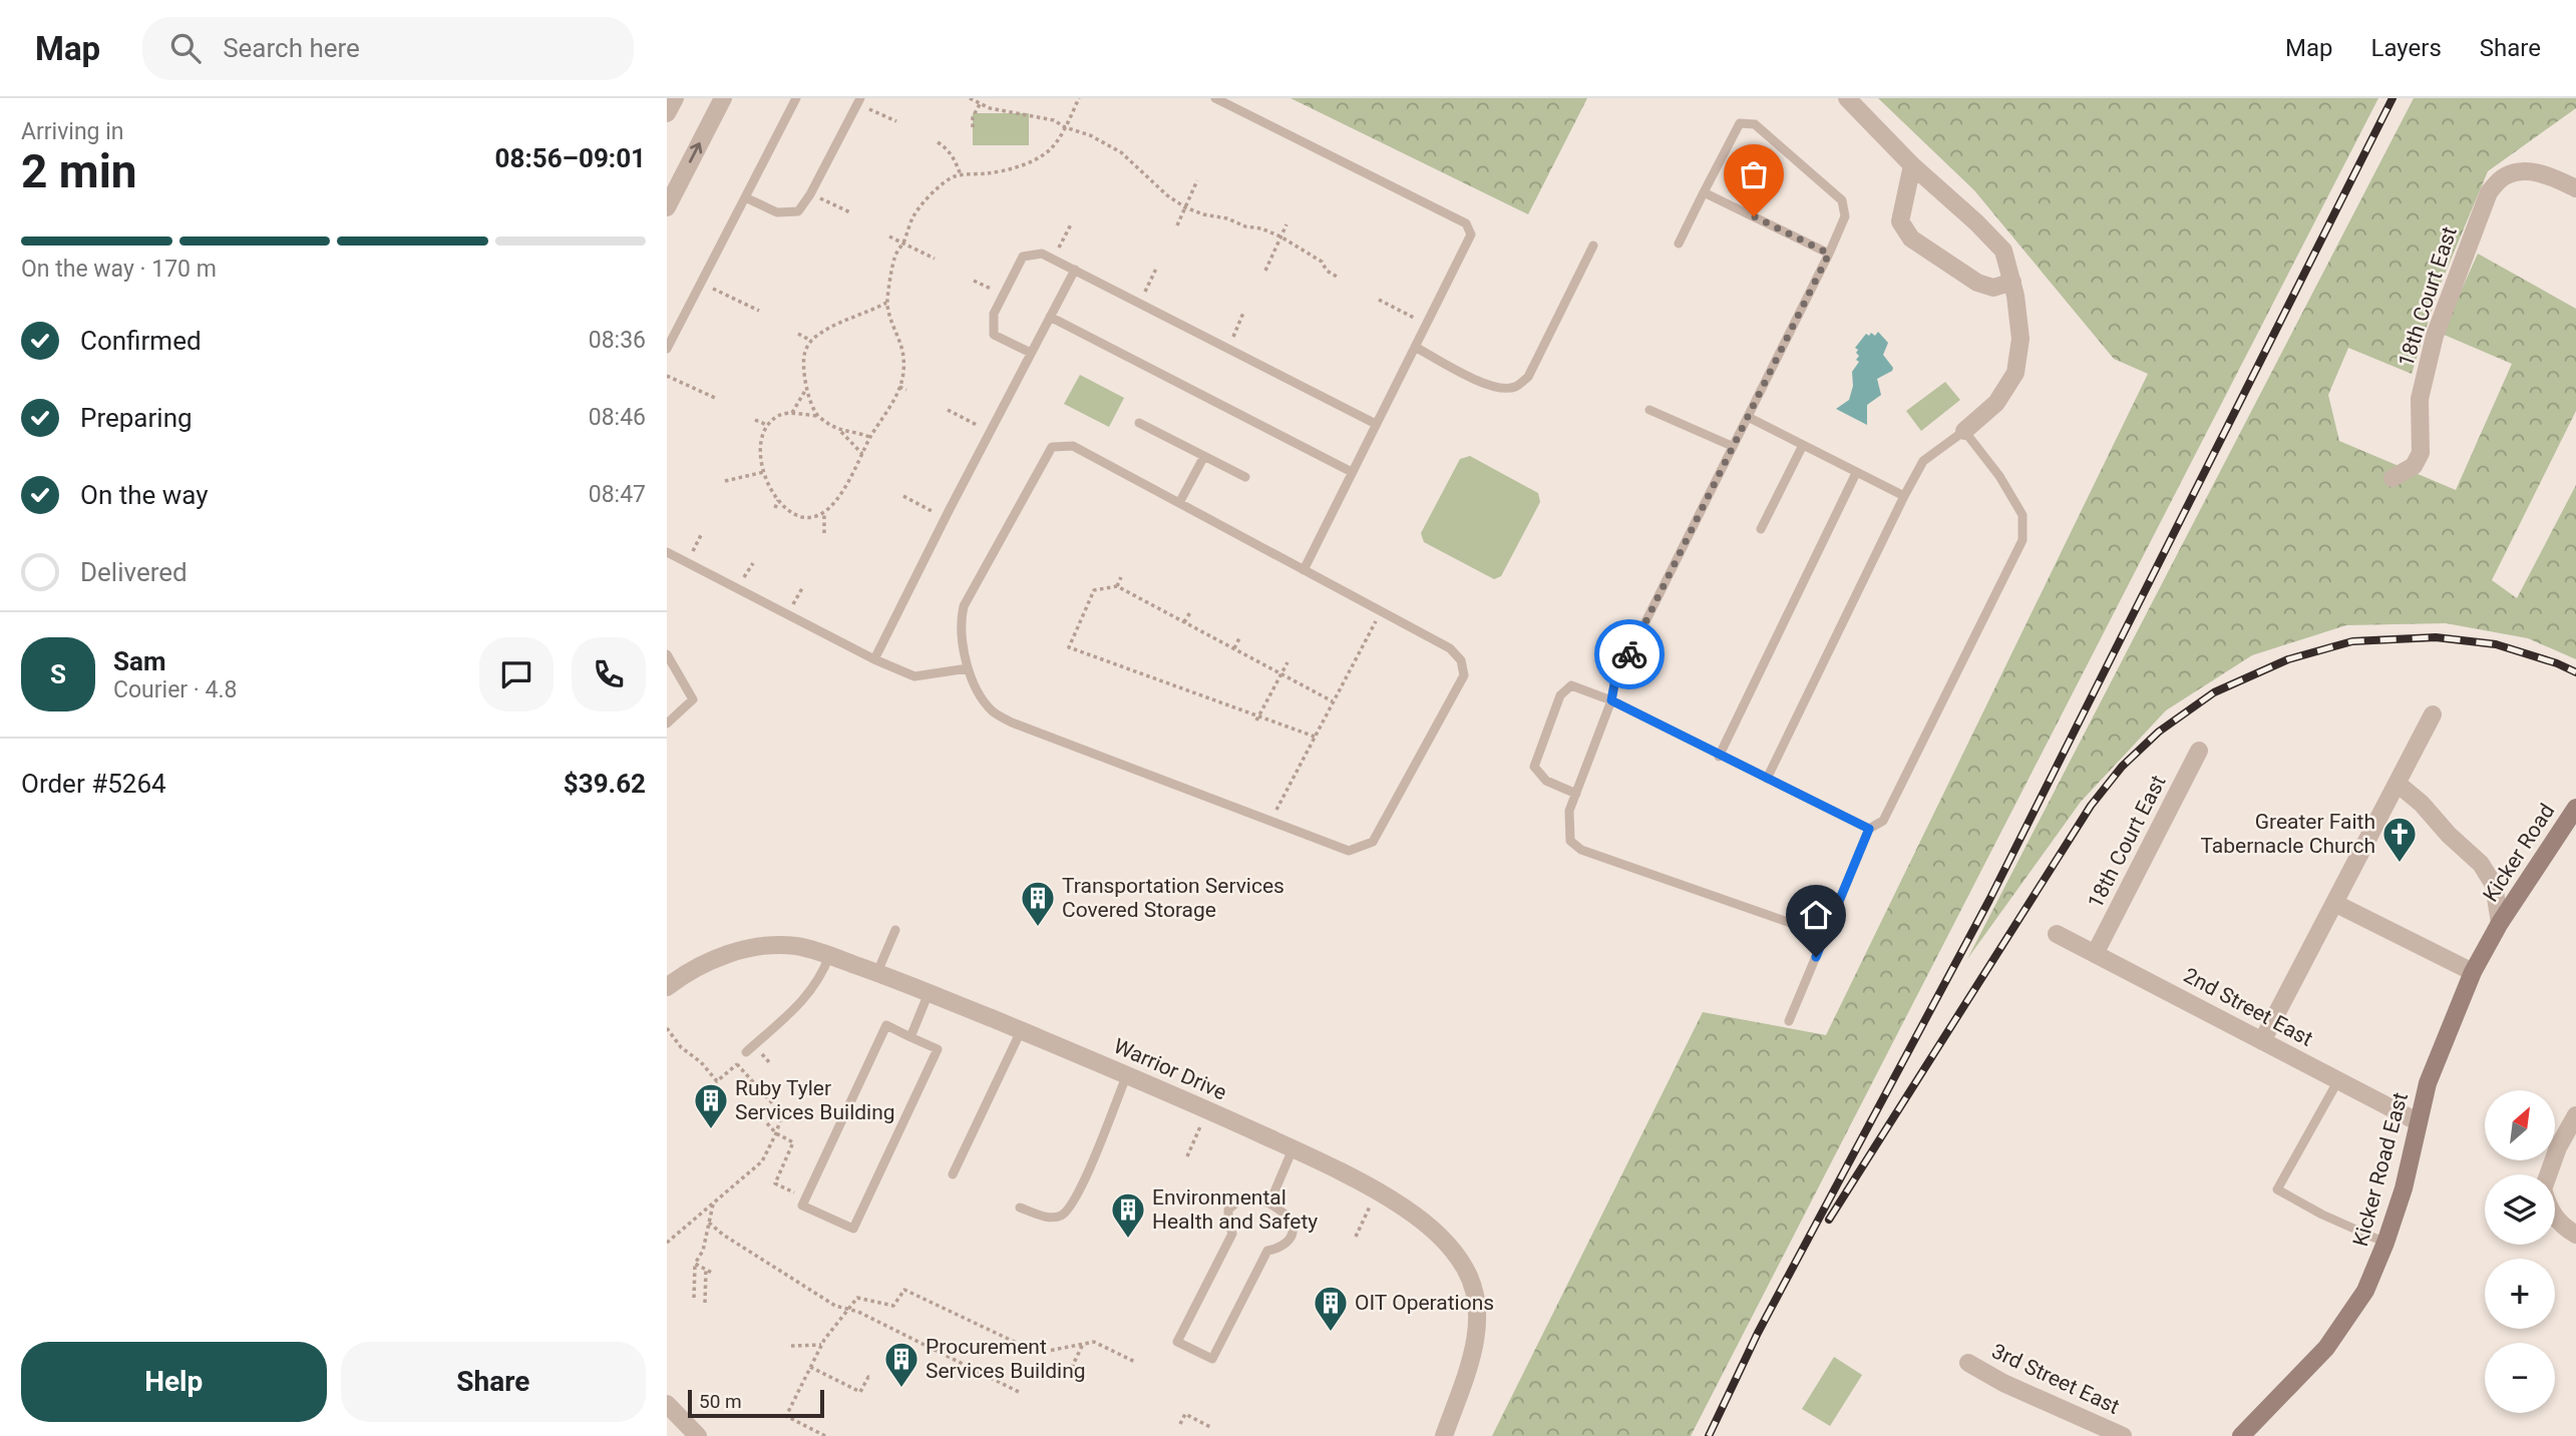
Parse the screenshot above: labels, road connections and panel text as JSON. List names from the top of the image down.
{
  "streets": {
    "main road": ["Kicker Road", "Kicker Road East"],
    "street": [
      "18th Court East",
      "2nd Street East",
      "Warrior Drive",
      "3rd Street East"
    ]
  },
  "crossings": [
    ["18th Court East", "2nd Street East"],
    ["Kicker Road", "Kicker Road East"],
    ["2nd Street East", "Kicker Road East"]
  ],
  "places": {
    "church": ["Greater Faith Tabernacle Church"],
    "building": [
      "Transportation Services Covered Storage",
      "Ruby Tyler Services Building",
      "Environmental Health and Safety",
      "OIT Operations",
      "Procurement Services Building"
    ]
  },
  "scale_bar": "50 m",
  "north": "top right",
  "page": {
    "header": "Map",
    "search": "Search here",
    "nav": ["Map", "Layers", "Share"],
    "heading": ["2 min", "Arriving in", "08:56–09:01"],
    "panel": [
      "Sam",
      "Courier · 4.8",
      "Order #5264",
      "$39.62"
    ],
    "bar": "On the way · 170 m",
    "list": [
      ["Confirmed", "08:36"],
      ["Preparing", "08:46"],
      ["On the way", "08:47"],
      "Delivered"
    ],
    "round": "S",
    "map_buttons": ["+", "−"],
    "buttons": ["Help", "Share"],
    "scale": "50 m"
  }
}
